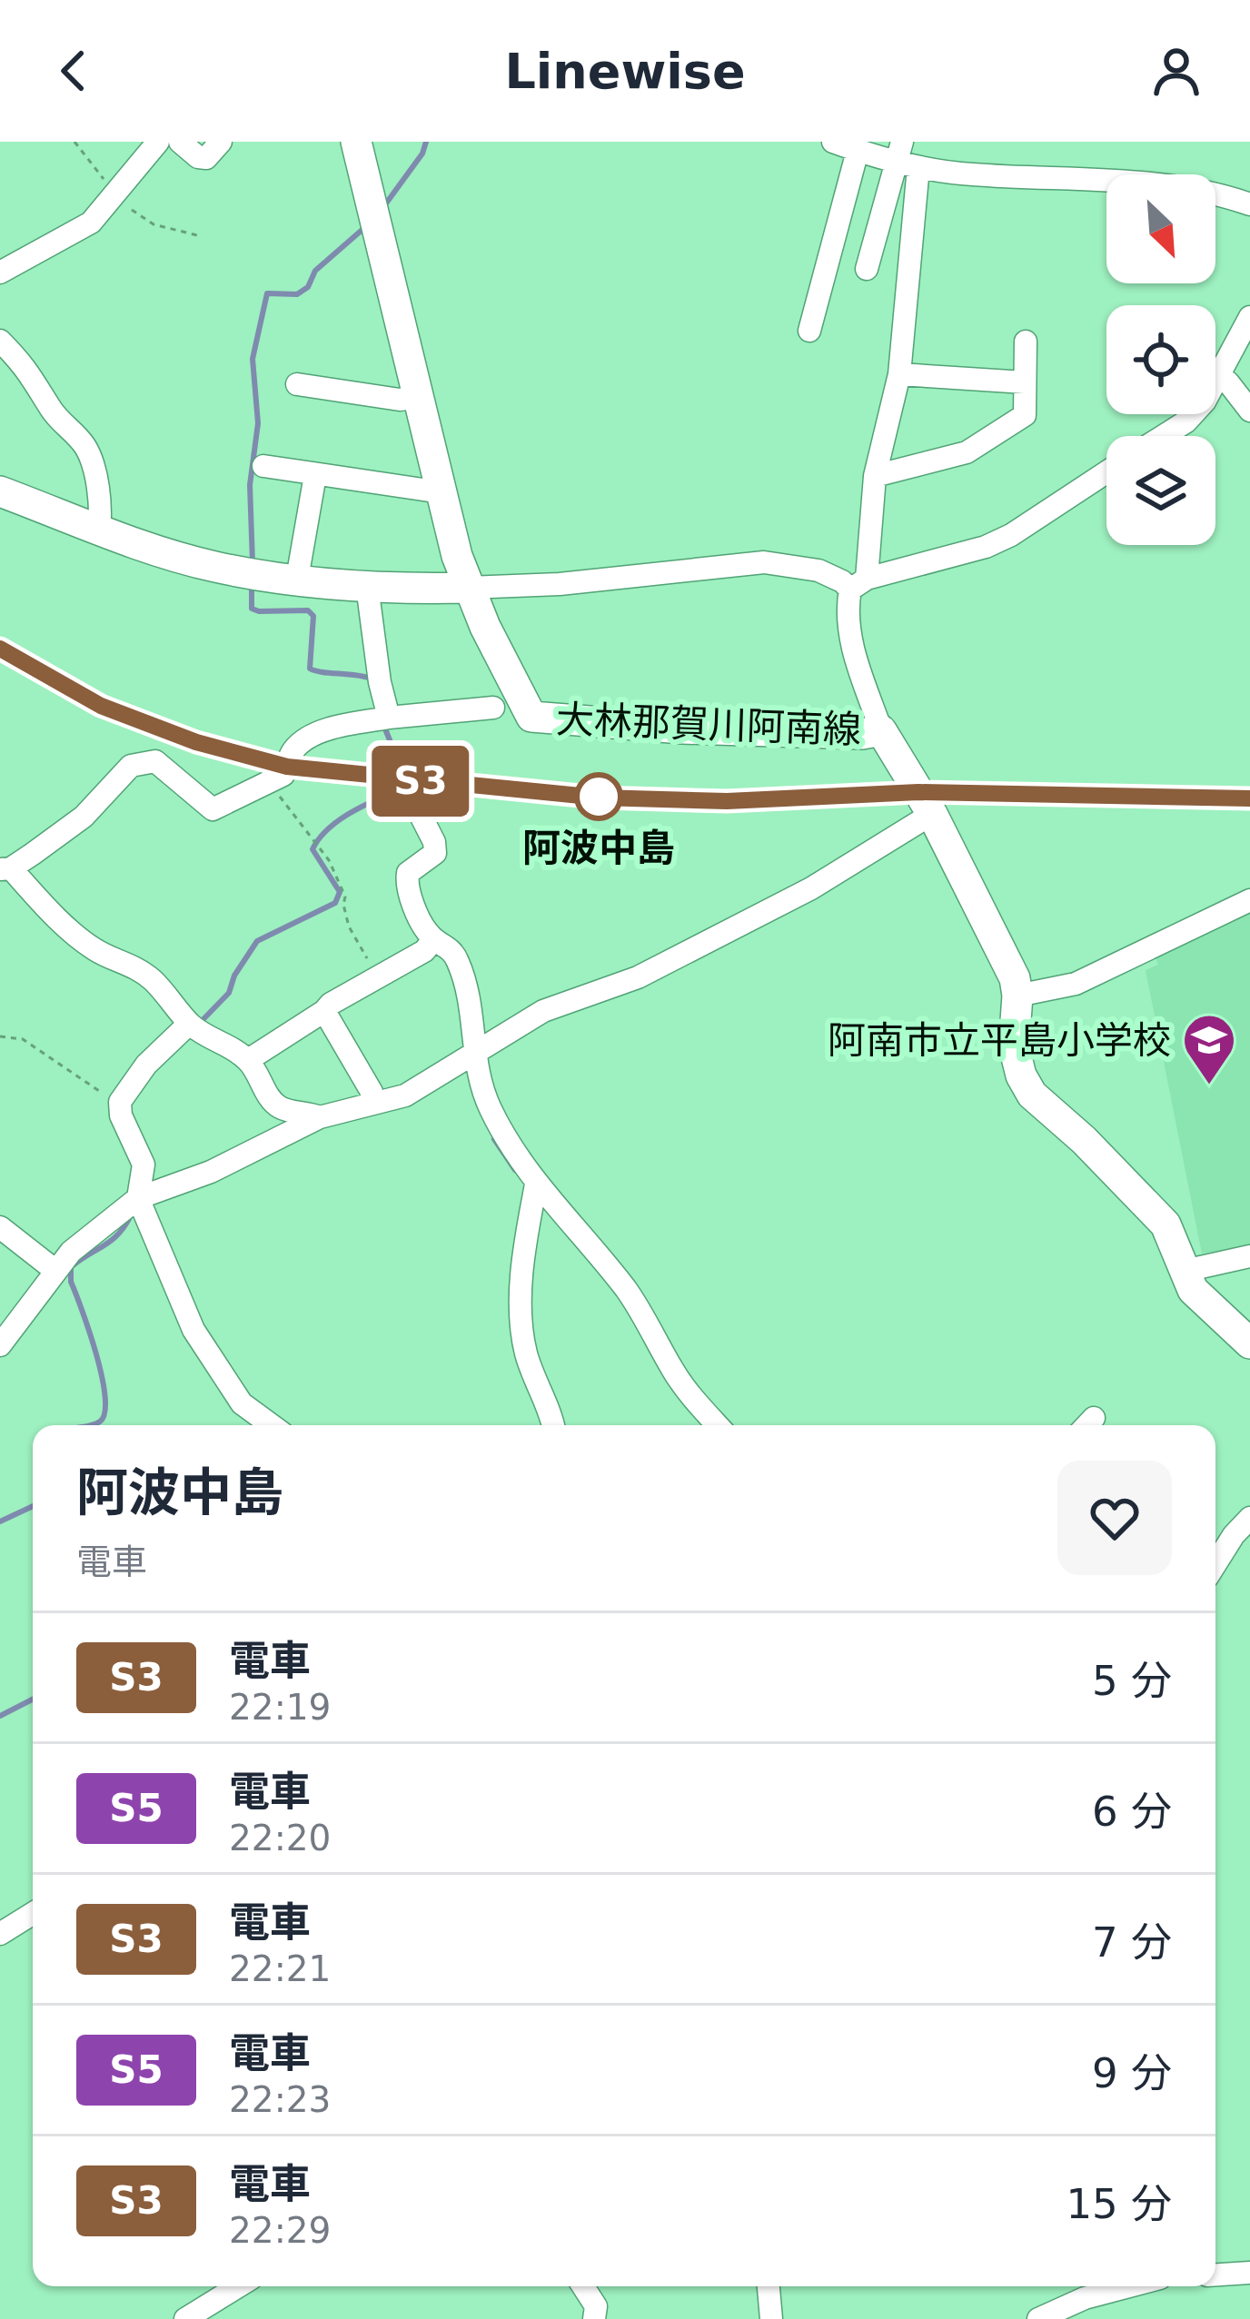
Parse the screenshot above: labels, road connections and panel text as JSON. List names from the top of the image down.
{
  "streets": {
    "main road": ["大林那賀川阿南線"]
  },
  "places": {
    "other": ["阿波中島"],
    "school or university": ["阿南市立平島小学校"]
  },
  "north": "bottom right",
  "page": {
    "header": "Linewise",
    "on_map": "S3",
    "heading": ["阿波中島", "電車"],
    "list": [
      {
        "mark": "S3",
        "name": "電車",
        "note": "22:19",
        "value": "5 分"
      },
      {
        "mark": "S5",
        "name": "電車",
        "note": "22:20",
        "value": "6 分"
      },
      {
        "mark": "S3",
        "name": "電車",
        "note": "22:21",
        "value": "7 分"
      },
      {
        "mark": "S5",
        "name": "電車",
        "note": "22:23",
        "value": "9 分"
      },
      {
        "mark": "S3",
        "name": "電車",
        "note": "22:29",
        "value": "15 分"
      }
    ]
  }
}
